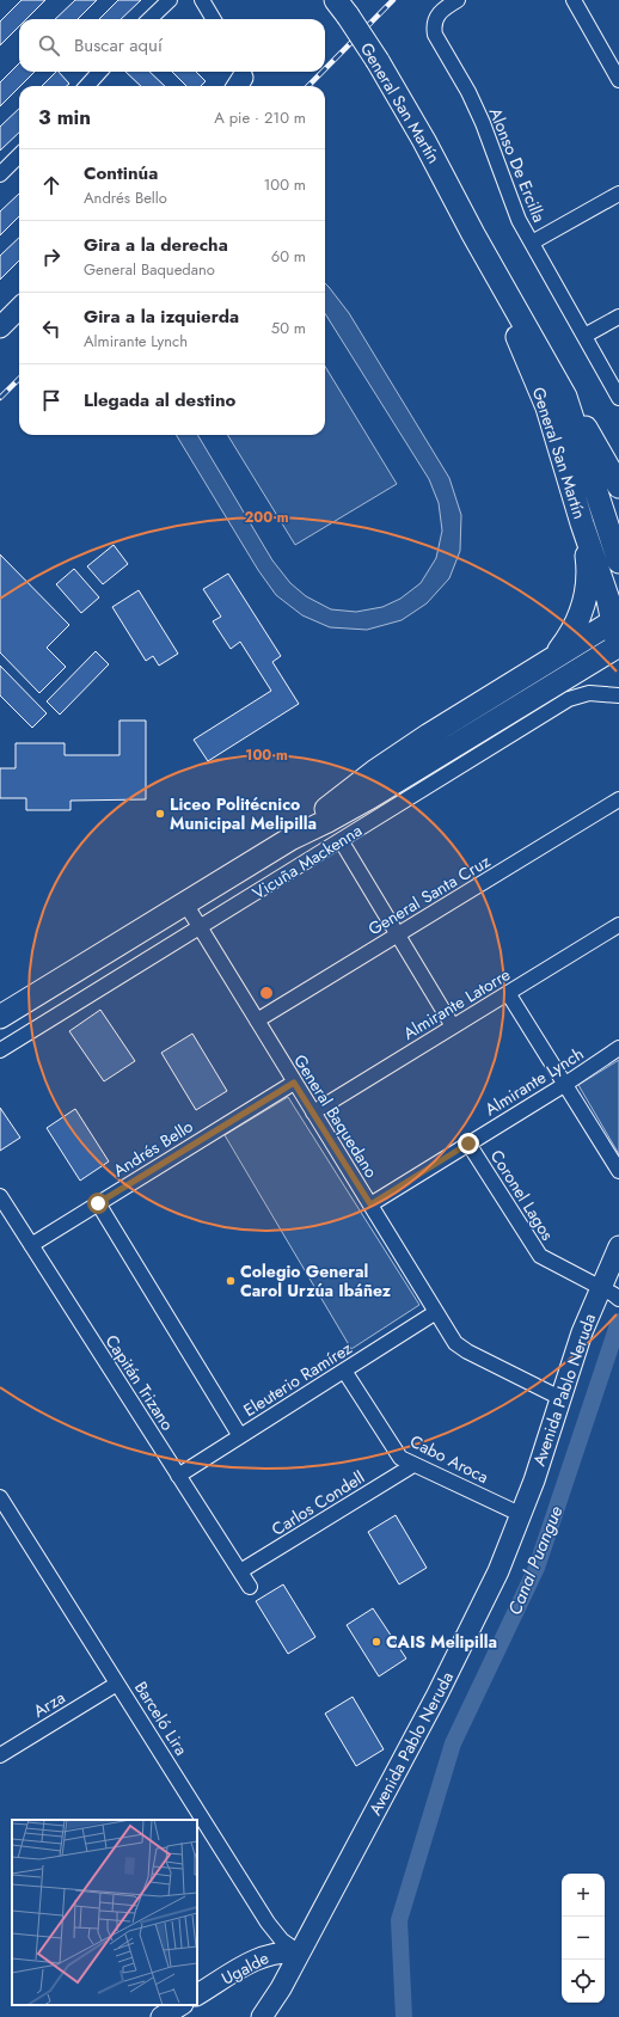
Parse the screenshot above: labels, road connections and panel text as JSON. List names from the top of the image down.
{
  "streets": {
    "main road": [
      "General San Martín",
      "Vicuña Mackenna",
      "Avenida Pablo Neruda",
      "Ugalde"
    ],
    "street": [
      "Alonso De Ercilla",
      "General Santa Cruz",
      "Almirante Latorre",
      "Almirante Lynch",
      "General Baquedano",
      "Andrés Bello",
      "Coronel Lagos",
      "Eleuterio Ramírez",
      "Capitán Trizano",
      "Cabo Aroca",
      "Carlos Condell",
      "Arza",
      "Barceló Lira"
    ]
  },
  "crossings": [
    ["General San Martín", "Vicuña Mackenna"],
    ["Vicuña Mackenna", "General Baquedano"],
    ["General Santa Cruz", "General Baquedano"],
    ["Almirante Latorre", "General Baquedano"],
    ["Almirante Lynch", "General Baquedano"],
    ["Almirante Lynch", "Coronel Lagos"],
    ["General Baquedano", "Andrés Bello"],
    ["General Baquedano", "Eleuterio Ramírez"],
    ["General Baquedano", "Avenida Pablo Neruda"],
    ["Andrés Bello", "Capitán Trizano"],
    ["Coronel Lagos", "Avenida Pablo Neruda"],
    ["Eleuterio Ramírez", "Capitán Trizano"],
    ["Eleuterio Ramírez", "Cabo Aroca"],
    ["Capitán Trizano", "Carlos Condell"],
    ["Avenida Pablo Neruda", "Cabo Aroca"],
    ["Avenida Pablo Neruda", "Barceló Lira"],
    ["Avenida Pablo Neruda", "Ugalde"],
    ["Cabo Aroca", "Carlos Condell"],
    ["Arza", "Barceló Lira"],
    ["Barceló Lira", "Ugalde"]
  ],
  "water": ["Canal Puangue"],
  "places": ["Liceo Politécnico Municipal Melipilla", "Colegio General Carol Urzúa Ibáñez", "CAIS Melipilla"],
  "page": {
    "search": "Buscar aquí",
    "heading": ["3 min", "A pie · 210 m"],
    "list": [
      ["Continúa", "Andrés Bello", "100 m"],
      ["Gira a la derecha", "General Baquedano", "60 m"],
      ["Gira a la izquierda", "Almirante Lynch", "50 m"],
      "Llegada al destino"
    ],
    "map_buttons": ["+", "−"]
  },
  "rings": ["200 m", "100 m"]
}
